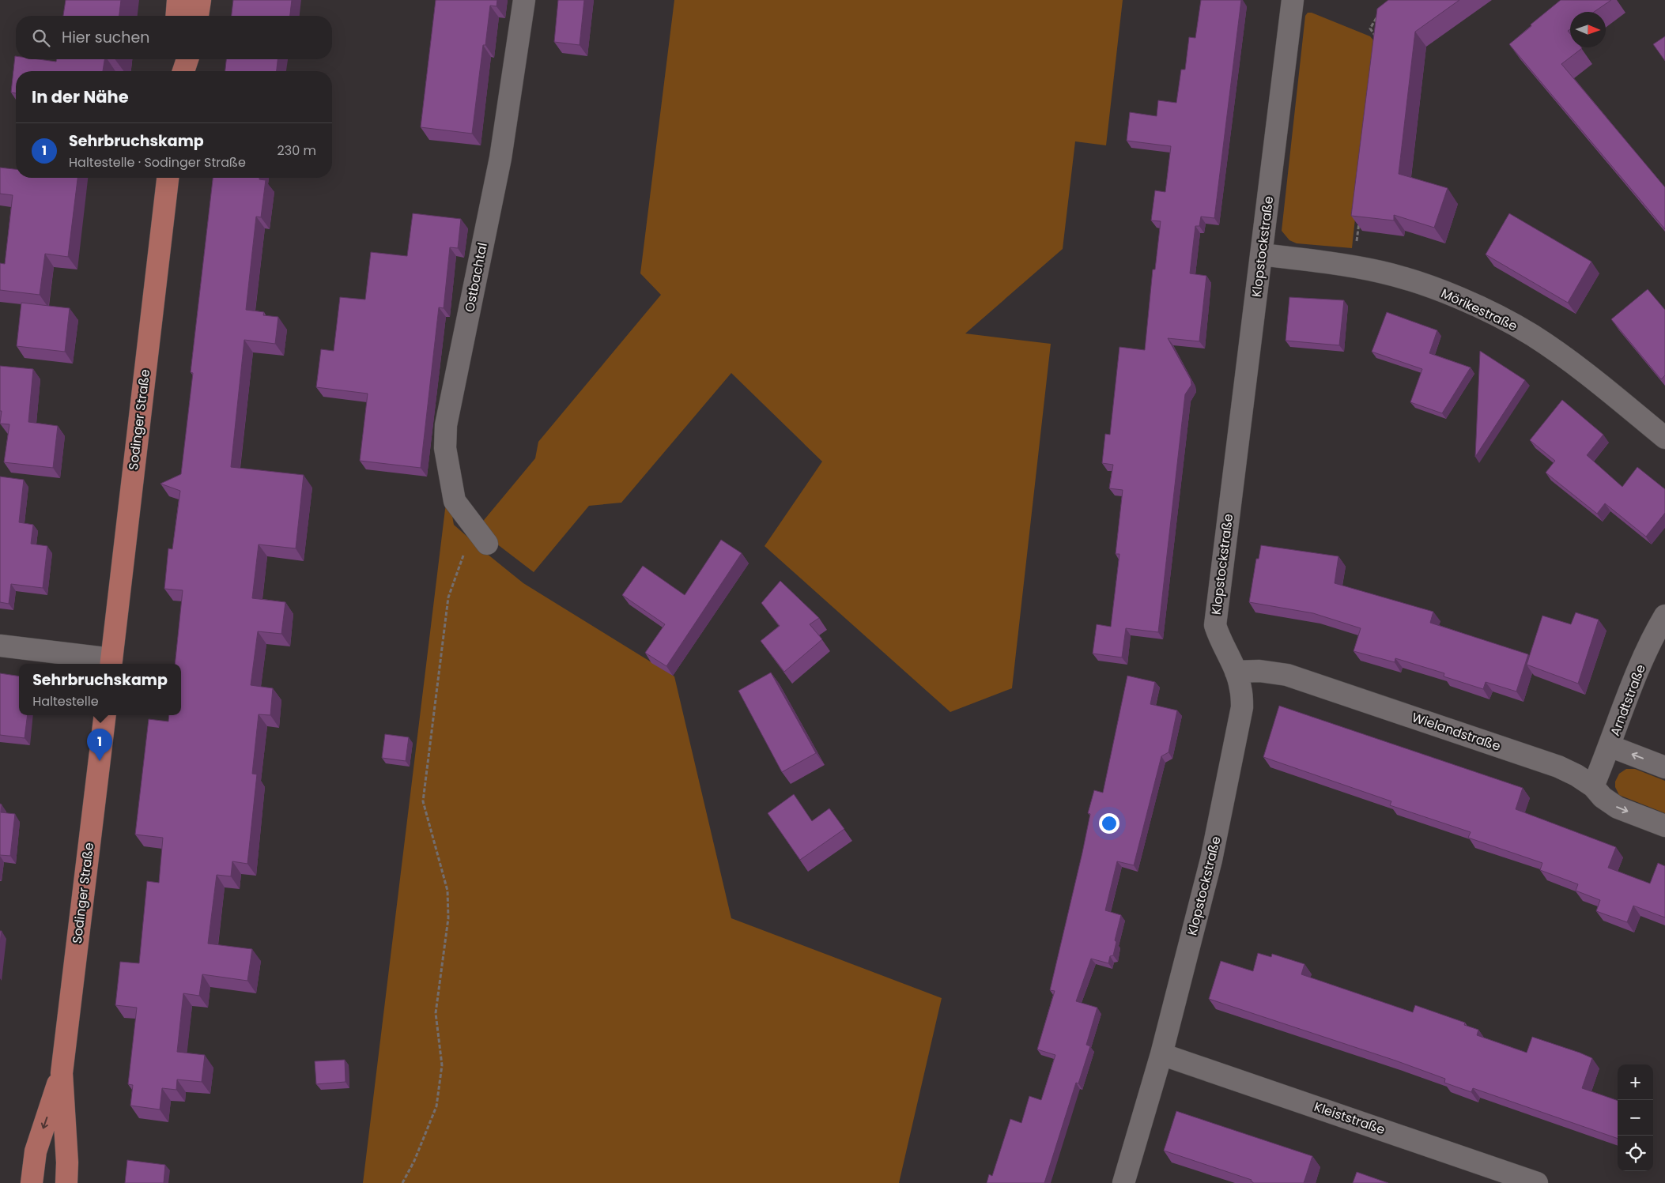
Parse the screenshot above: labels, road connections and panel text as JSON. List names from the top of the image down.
{
  "streets": {
    "main road": ["Sodinger Straße"],
    "street": [
      "Klopstockstraße",
      "Ostbachtal",
      "Mörikestraße",
      "Arndtstraße",
      "Wielandstraße",
      "Kleiststraße"
    ]
  },
  "crossings": [
    ["Klopstockstraße", "Mörikestraße"],
    ["Klopstockstraße", "Wielandstraße"],
    ["Klopstockstraße", "Kleiststraße"],
    ["Arndtstraße", "Wielandstraße"]
  ],
  "north": "right",
  "page": {
    "search": "Hier suchen",
    "heading": "In der Nähe",
    "list": [
      {
        "mark": "1",
        "name": "Sehrbruchskamp",
        "note": "Haltestelle · Sodinger Straße",
        "value": "230 m"
      }
    ],
    "popup": ["Sehrbruchskamp", "Haltestelle"],
    "pins": "1",
    "map_buttons": ["+", "−"]
  }
}
